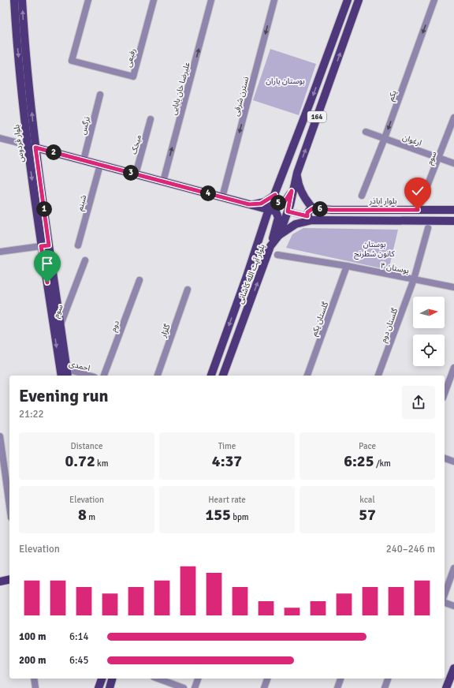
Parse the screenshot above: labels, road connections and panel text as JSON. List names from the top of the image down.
{
  "streets": {
    "main road": [
      "164",
      "بلوار فردوس",
      "بلوار اباذر",
      "بلوار آیت الله کاشانی"
    ],
    "street": [
      "رفیعی",
      "علیرضا خان بابایی",
      "یکم",
      "نسترن شرقی",
      "نرگس",
      "ارغوان",
      "میخک",
      "سوم",
      "شبنم",
      "بوستان ۴",
      "گلستان یکم",
      "گلستان دوم",
      "دوم",
      "گلزار",
      "احمدی"
    ]
  },
  "crossings": [
    ["یکم", "ارغوان"],
    ["ارغوان", "سوم"],
    ["بلوار فردوس", "سوم"],
    ["بلوار فردوس", "احمدی"],
    ["بوستان ۴", "گلستان یکم"],
    ["بوستان ۴", "گلستان دوم"]
  ],
  "one_way": ["علیرضا خان بابایی", "یکم", "نسترن شرقی"],
  "parks": ["بوستان یاران", "بوستان کانون شطرنج"],
  "north": "right",
  "page": {
    "pins": [
      "2",
      "3",
      "4",
      "5",
      "1",
      "6"
    ],
    "heading": ["Evening run", "21:22"],
    "stats": [
      ["Distance", "0.72 km"],
      ["Time", "4:37"],
      ["Pace", "6:25 /km"],
      ["Elevation", "8 m"],
      ["Heart rate", "155 bpm"],
      ["kcal", "57"]
    ],
    "chart": ["Elevation", "240–246 m"],
    "list": [
      {
        "name": "100 m",
        "note": "6:14"
      },
      {
        "name": "200 m",
        "note": "6:45"
      }
    ]
  }
}
